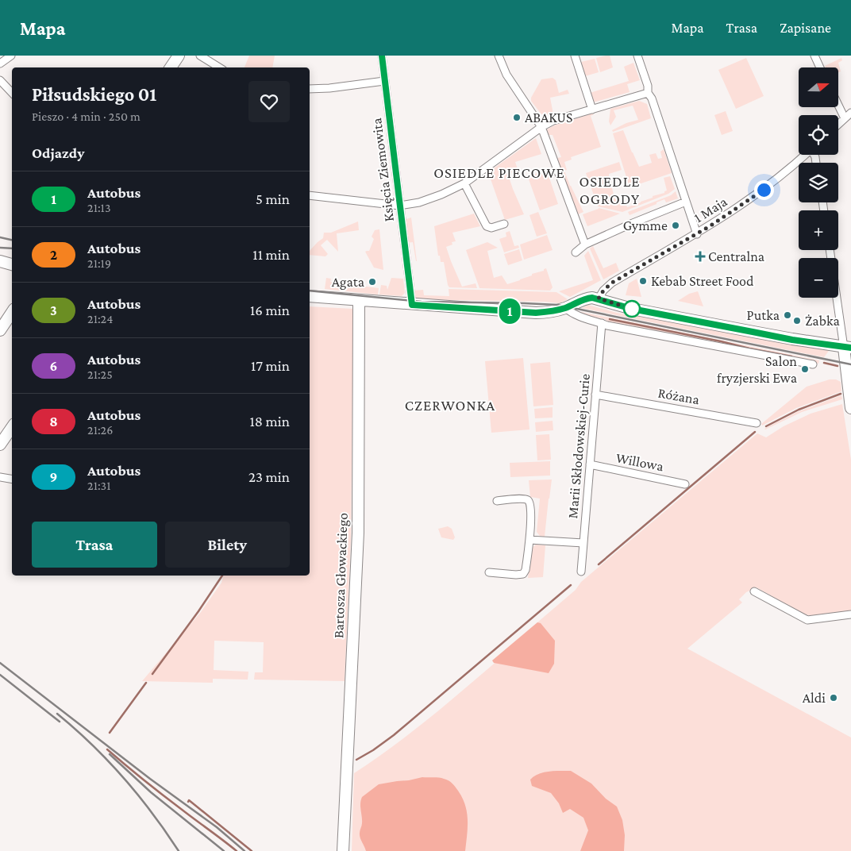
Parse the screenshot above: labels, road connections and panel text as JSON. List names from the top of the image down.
{
  "streets": {
    "street": [
      "Księcia Ziemowita",
      "1 Maja",
      "Różana",
      "Marii Skłodowskiej-Curie",
      "Willowa",
      "Bartosza Głowackiego"
    ]
  },
  "crossings": [
    ["Różana", "Marii Skłodowskiej-Curie"],
    ["Marii Skłodowskiej-Curie", "Willowa"]
  ],
  "districts": ["OSIEDLE PIECOWE", "OSIEDLE OGRODY", "CZERWONKA"],
  "places": {
    "other": [
      "ABAKUS",
      "Gymme",
      "Kebab Street Food",
      "Agata",
      "Putka",
      "Żabka",
      "Salon fryzjerski Ewa",
      "Aldi"
    ],
    "health": ["Centralna"]
  },
  "lines": ["bus line 1"],
  "north": "right",
  "page": {
    "header": "Mapa",
    "nav": ["Mapa", "Trasa", "Zapisane"],
    "on_map": "1",
    "map_buttons": ["+", "−"],
    "heading": [
      ["Piłsudskiego 01", "Pieszo · 4 min · 250 m"],
      "Odjazdy"
    ],
    "list": [
      {
        "mark": "1",
        "name": "Autobus",
        "note": "21:13",
        "value": "5 min"
      },
      {
        "mark": "2",
        "name": "Autobus",
        "note": "21:19",
        "value": "11 min"
      },
      {
        "mark": "3",
        "name": "Autobus",
        "note": "21:24",
        "value": "16 min"
      },
      {
        "mark": "6",
        "name": "Autobus",
        "note": "21:25",
        "value": "17 min"
      },
      {
        "mark": "8",
        "name": "Autobus",
        "note": "21:26",
        "value": "18 min"
      },
      {
        "mark": "9",
        "name": "Autobus",
        "note": "21:31",
        "value": "23 min"
      }
    ],
    "buttons": ["Trasa", "Bilety"]
  }
}
